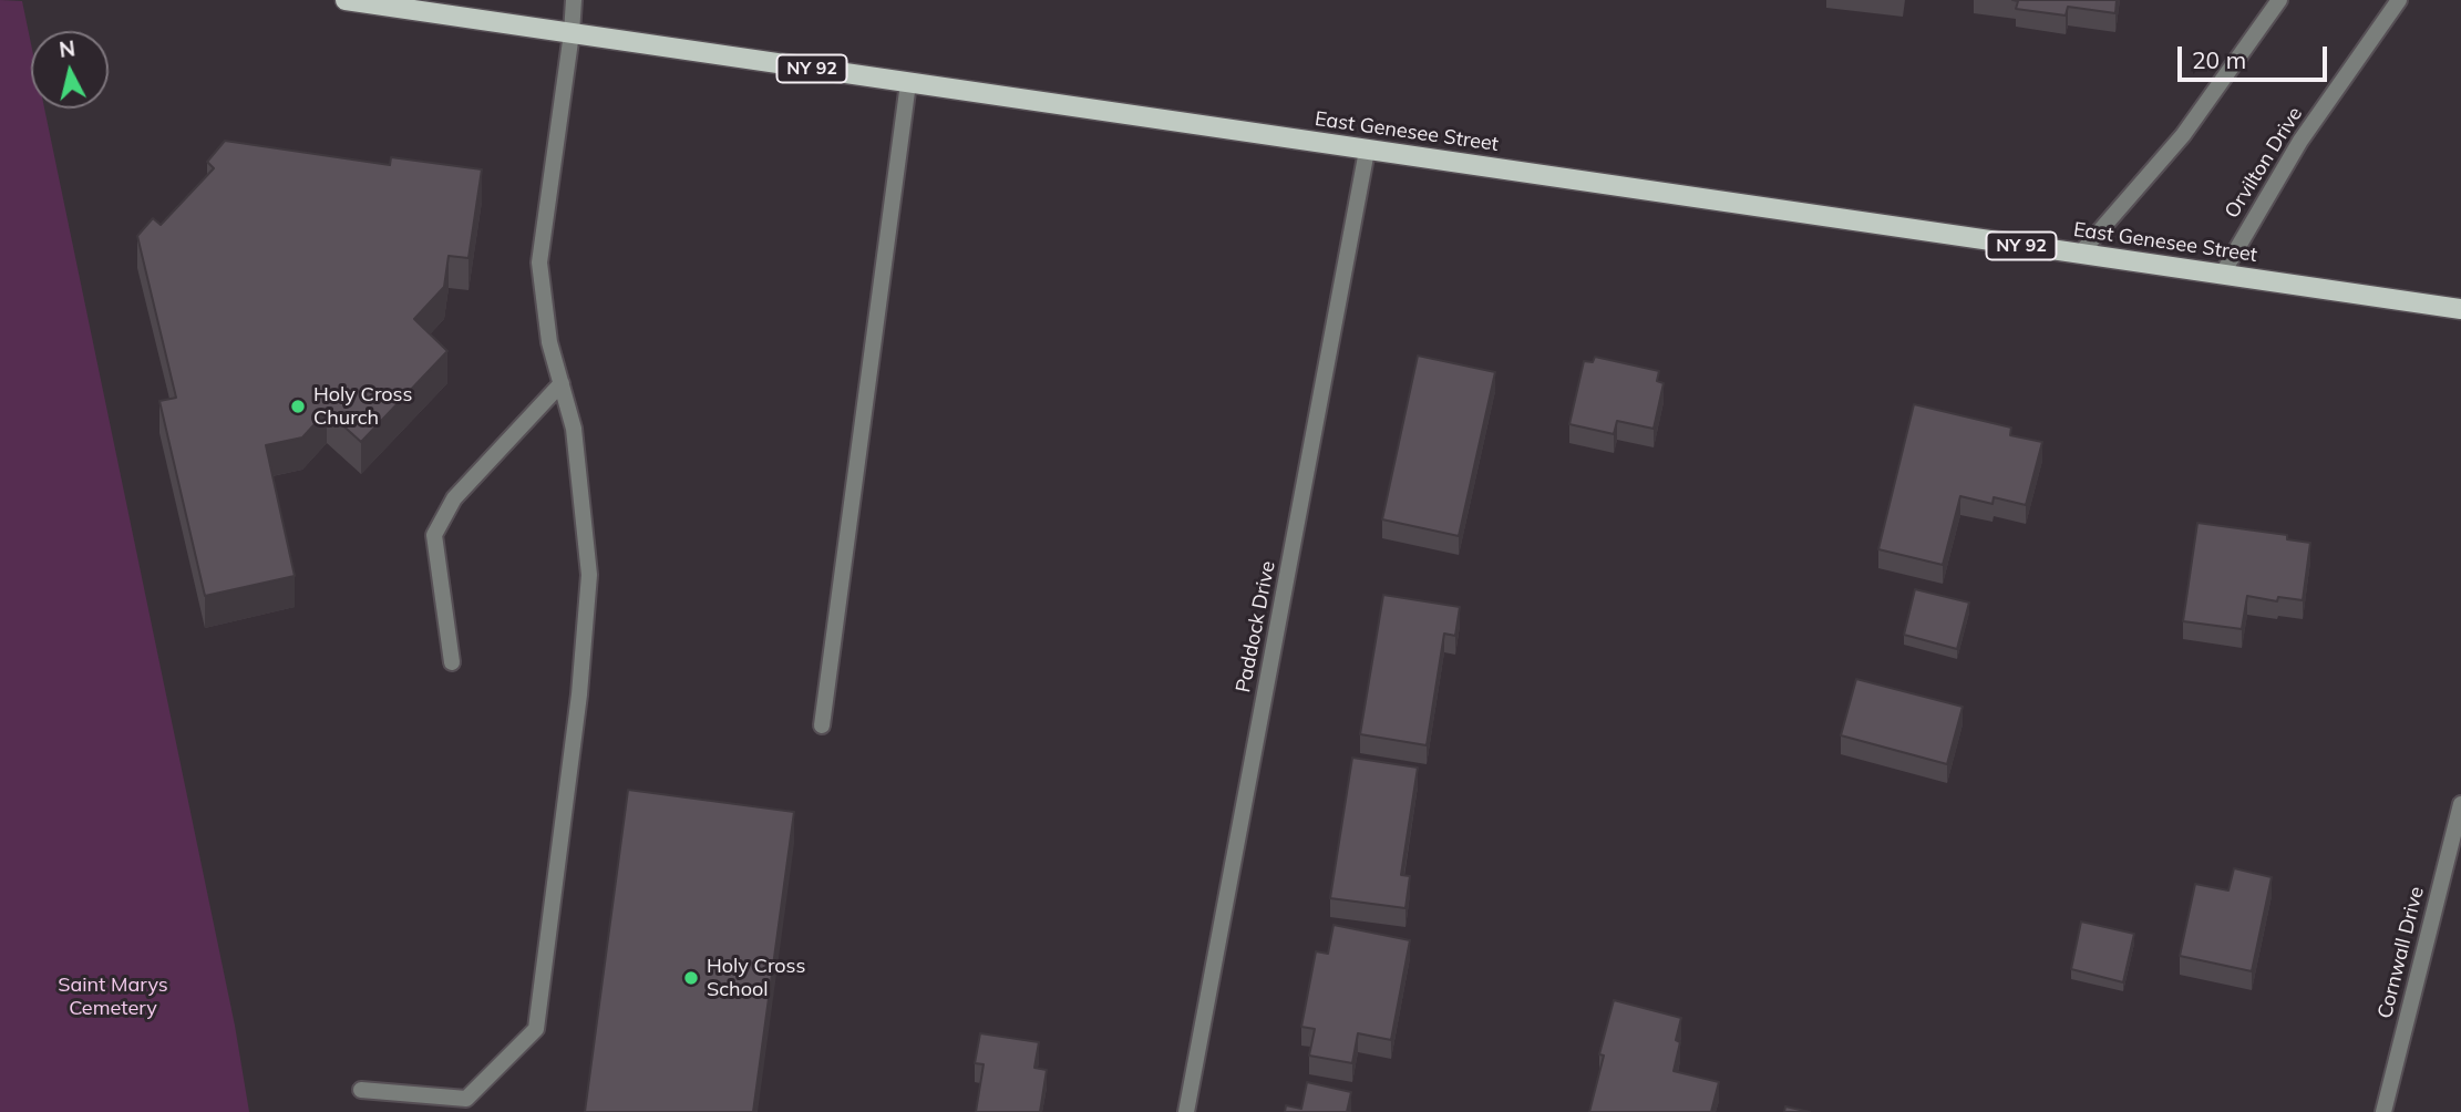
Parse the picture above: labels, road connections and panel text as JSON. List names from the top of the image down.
{
  "streets": {
    "main road": ["NY 92", "East Genesee Street"],
    "street": ["Orvilton Drive", "Paddock Drive", "Cornwall Drive"]
  },
  "crossings": [
    ["East Genesee Street", "Orvilton Drive"],
    ["East Genesee Street", "Paddock Drive"]
  ],
  "parks": ["Saint Marys Cemetery"],
  "places": ["Holy Cross Church", "Holy Cross School"],
  "scale_bar": "20 m",
  "north": "top"
}
